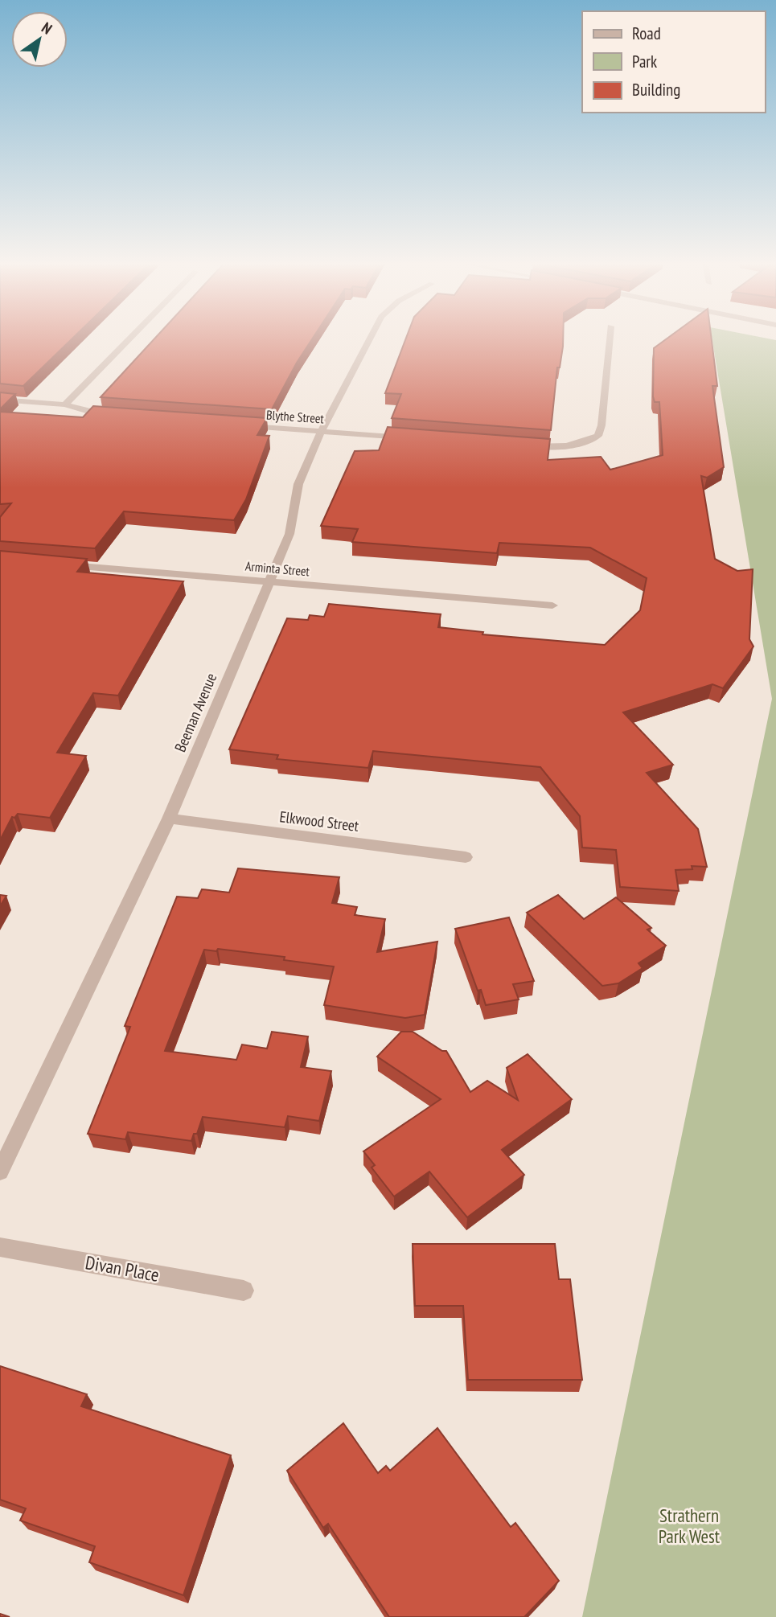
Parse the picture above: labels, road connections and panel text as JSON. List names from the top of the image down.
{
  "streets": {
    "street": [
      "Blythe Street",
      "Arminta Street",
      "Beeman Avenue",
      "Elkwood Street",
      "Divan Place"
    ]
  },
  "crossings": [
    ["Blythe Street", "Beeman Avenue"],
    ["Arminta Street", "Beeman Avenue"],
    ["Beeman Avenue", "Elkwood Street"]
  ],
  "parks": ["Strathern Park West"],
  "legend": ["Road", "Park", "Building"],
  "north": "top right"
}
